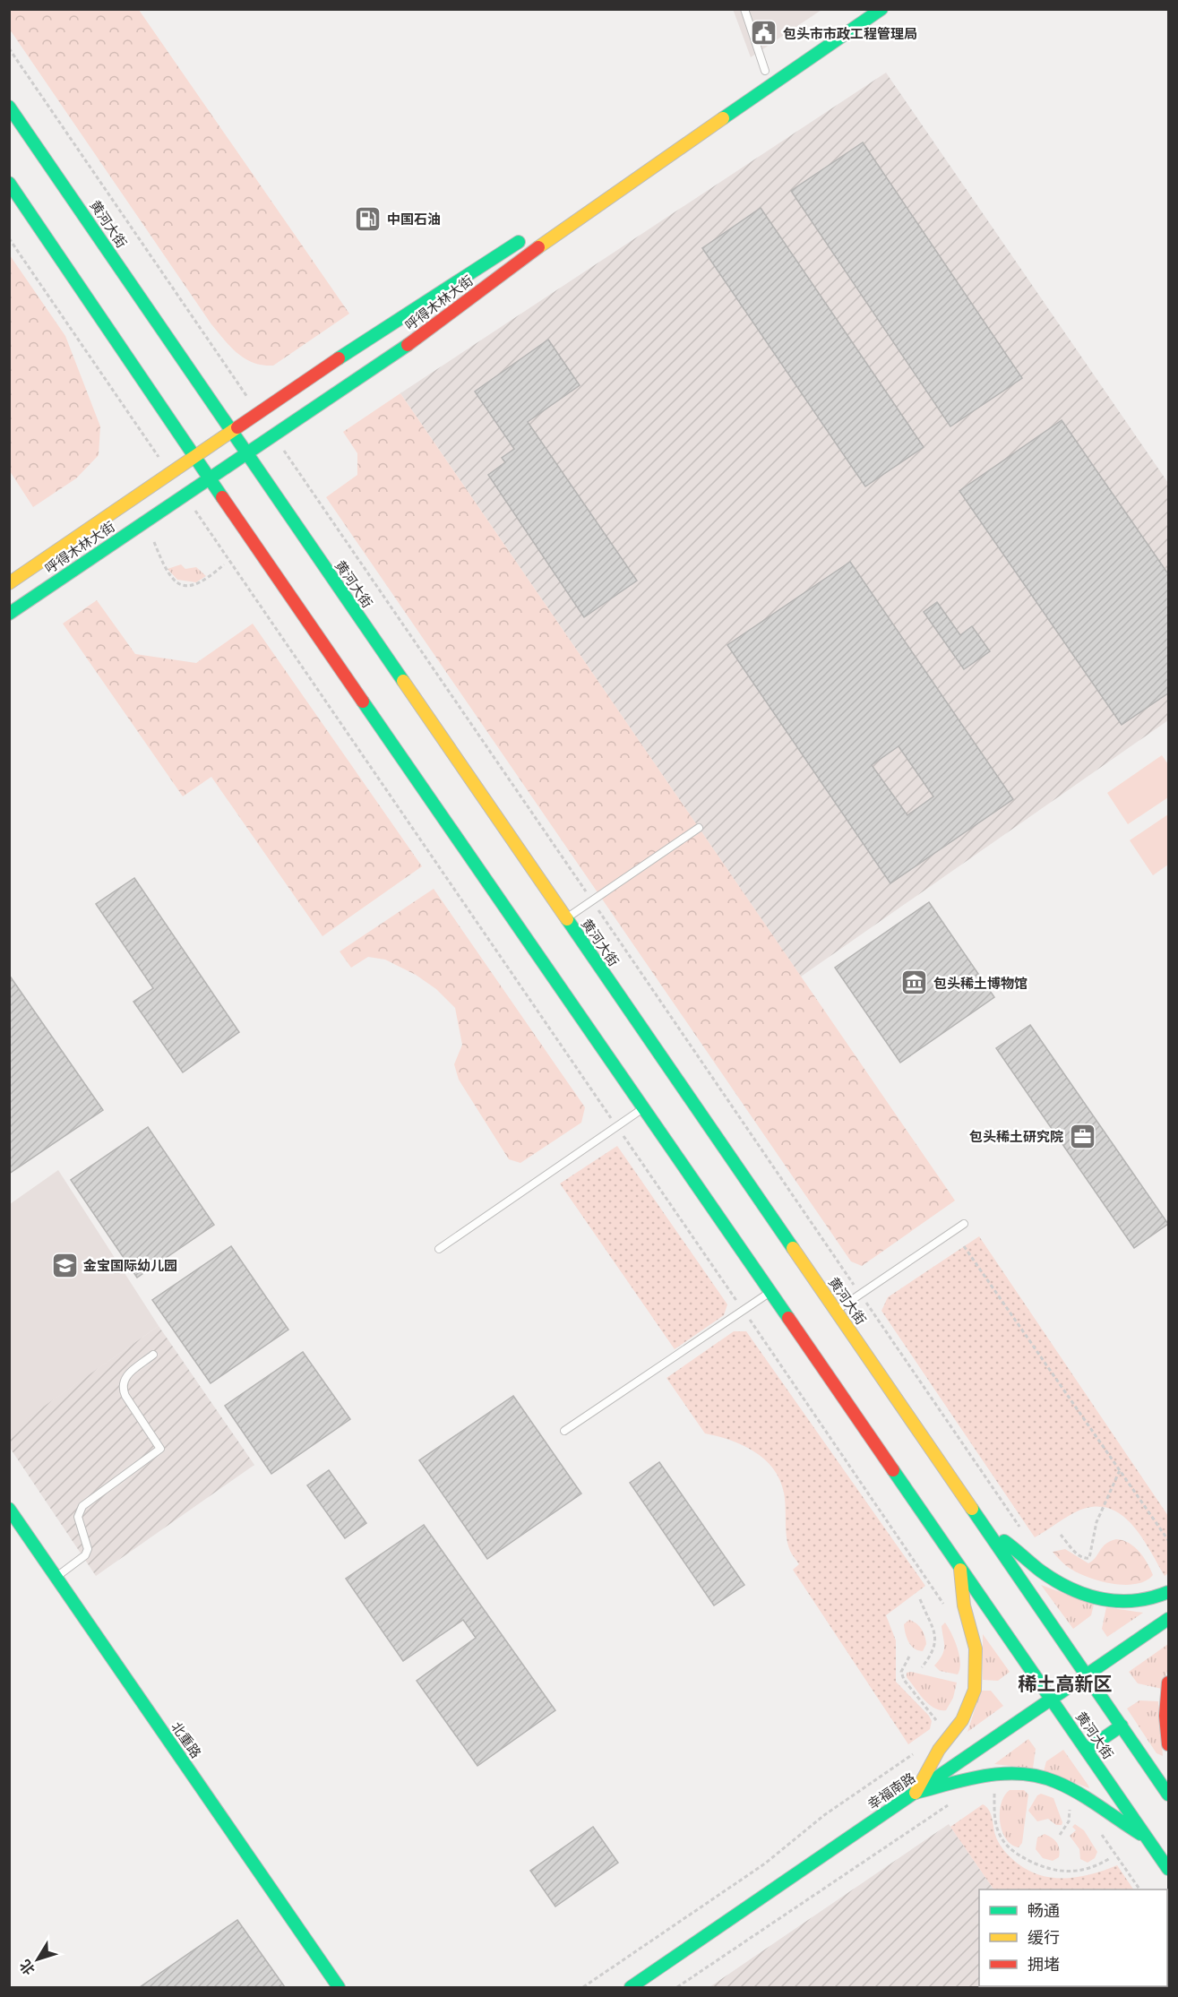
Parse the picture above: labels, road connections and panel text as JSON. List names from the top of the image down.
{
  "streets": {
    "main road": [
      "黄河大街",
      "呼得木林大街",
      "北重路",
      "幸福南路"
    ]
  },
  "crossings": [
    ["黄河大街", "呼得木林大街"],
    ["黄河大街", "幸福南路"]
  ],
  "districts": ["稀土高新区"],
  "places": {
    "public building": ["包头市市政工程管理局"],
    "fuel station": ["中国石油"],
    "museum": ["包头稀土博物馆"],
    "office": ["包头稀土研究院"],
    "school or university": ["金宝国际幼儿园"]
  },
  "legend": ["畅通", "缓行", "拥堵"],
  "north": "bottom left"
}
